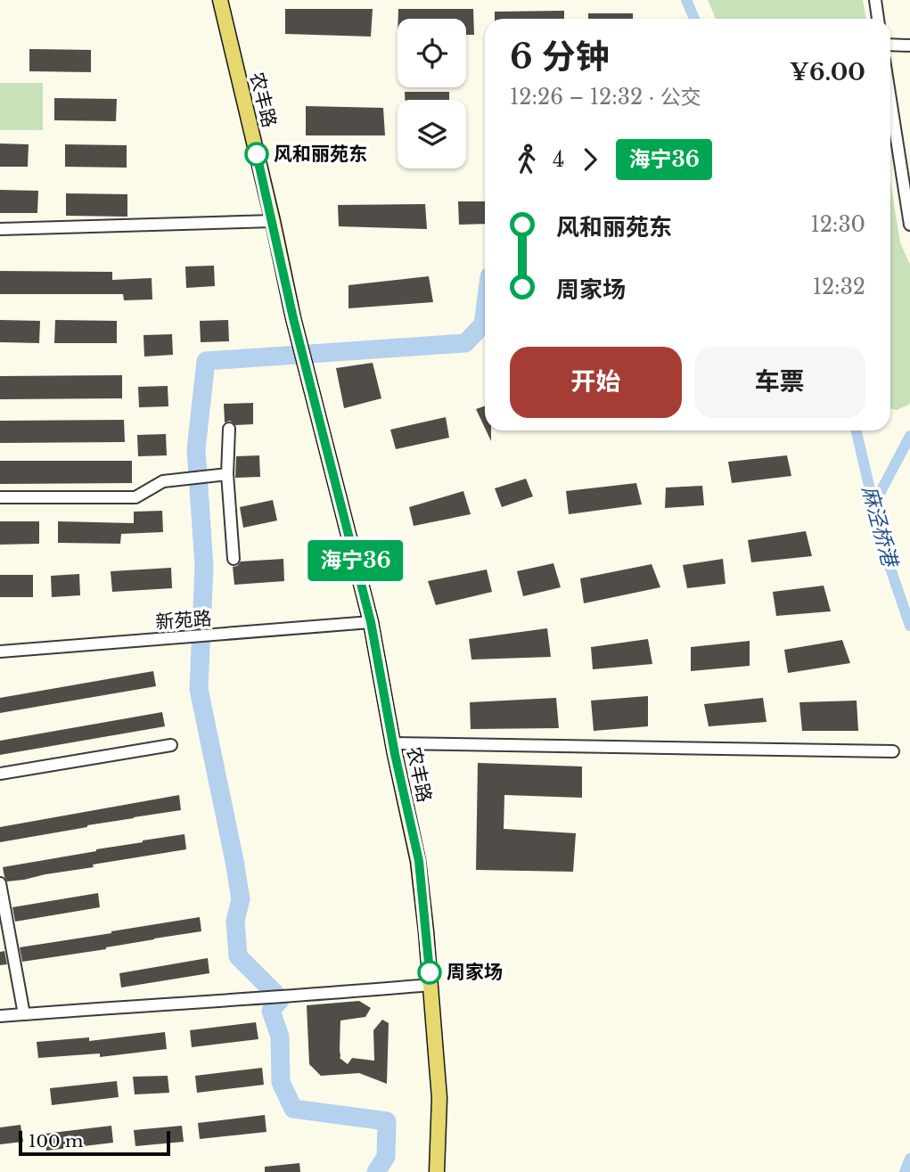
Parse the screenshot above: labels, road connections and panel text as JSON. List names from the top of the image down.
{
  "streets": {
    "main road": ["农丰路"],
    "street": ["新苑路"]
  },
  "crossings": [
    ["农丰路", "新苑路"]
  ],
  "water": ["麻泾桥港"],
  "places": ["风和丽苑东", "周家场"],
  "lines": ["bus line 海宁36"],
  "scale_bar": "100 m",
  "page": {
    "on_map": "海宁36",
    "heading": ["6 分钟", "12:26 – 12:32 · 公交", "¥6.00"],
    "legs": ["4", "海宁36"],
    "list": [
      {
        "name": "风和丽苑东",
        "value": "12:30"
      },
      {
        "name": "周家场",
        "value": "12:32"
      }
    ],
    "buttons": ["开始", "车票"],
    "scale": "100 m"
  }
}
